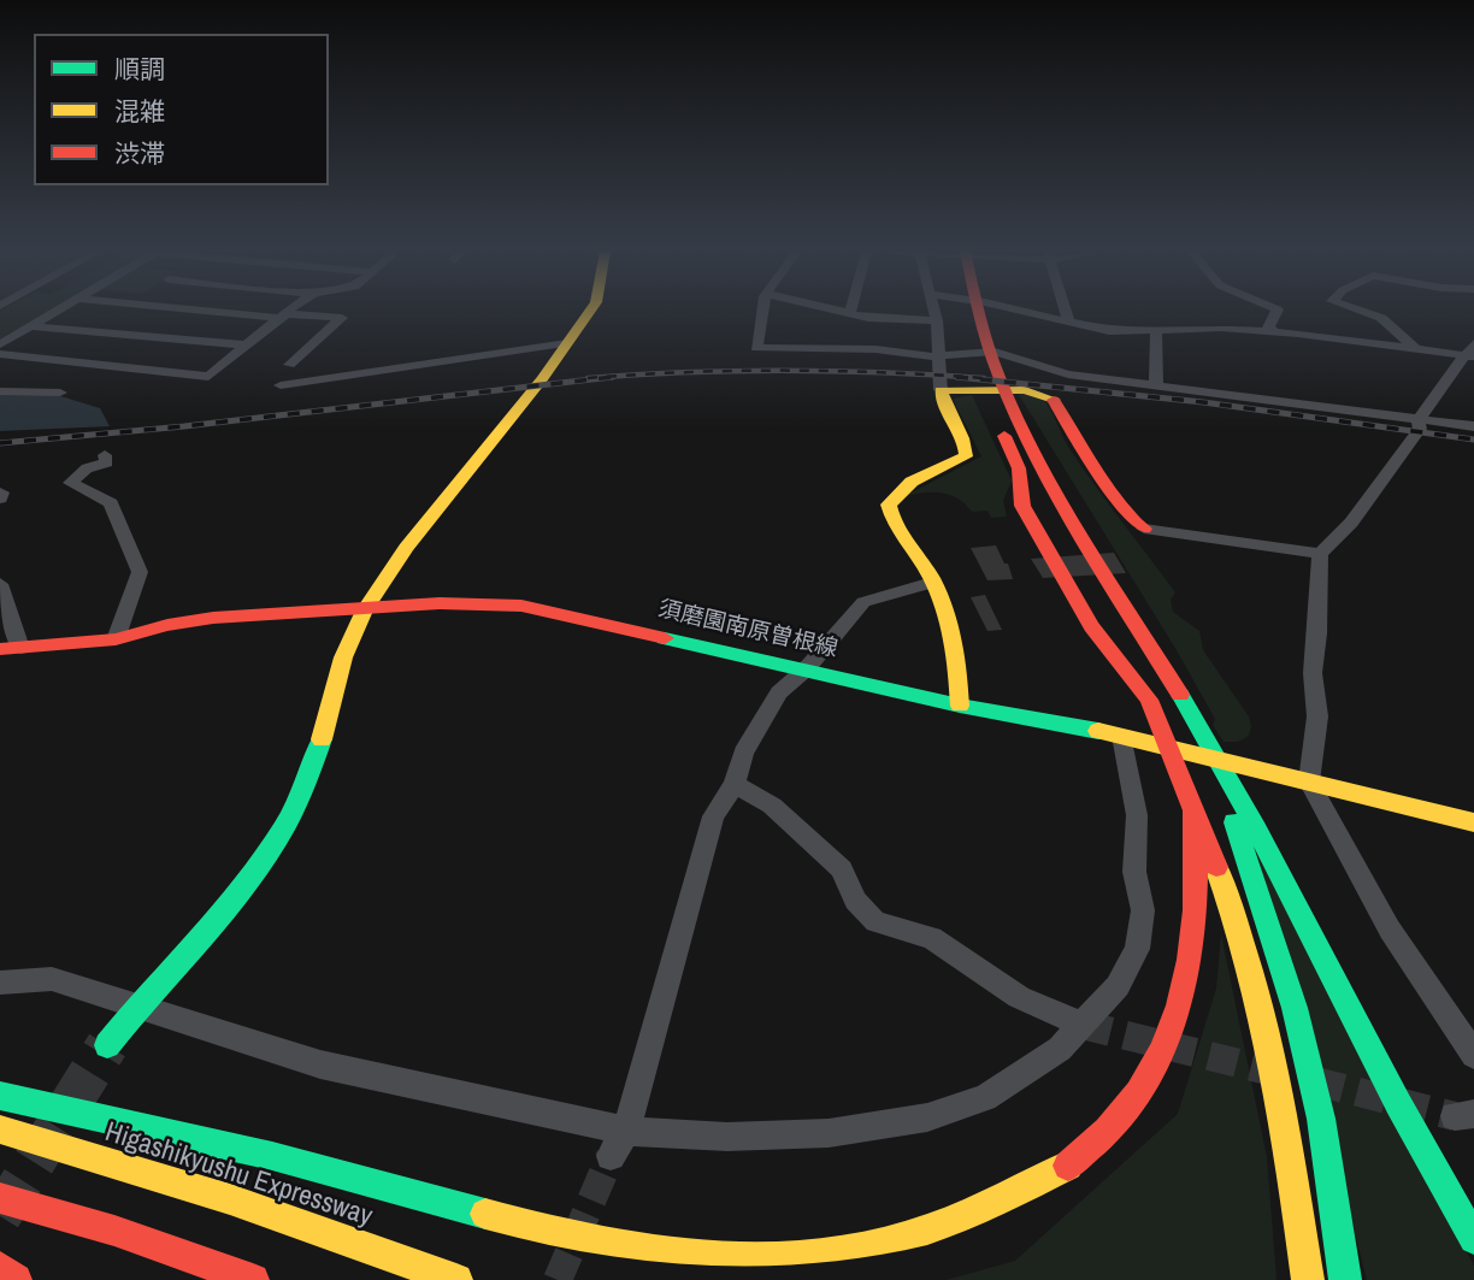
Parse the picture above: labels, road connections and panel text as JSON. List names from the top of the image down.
{
  "streets": {
    "main road": ["須磨園南原曽根線", "Higashikyushu Expressway"]
  },
  "legend": ["順調", "混雑", "渋滞"]
}
